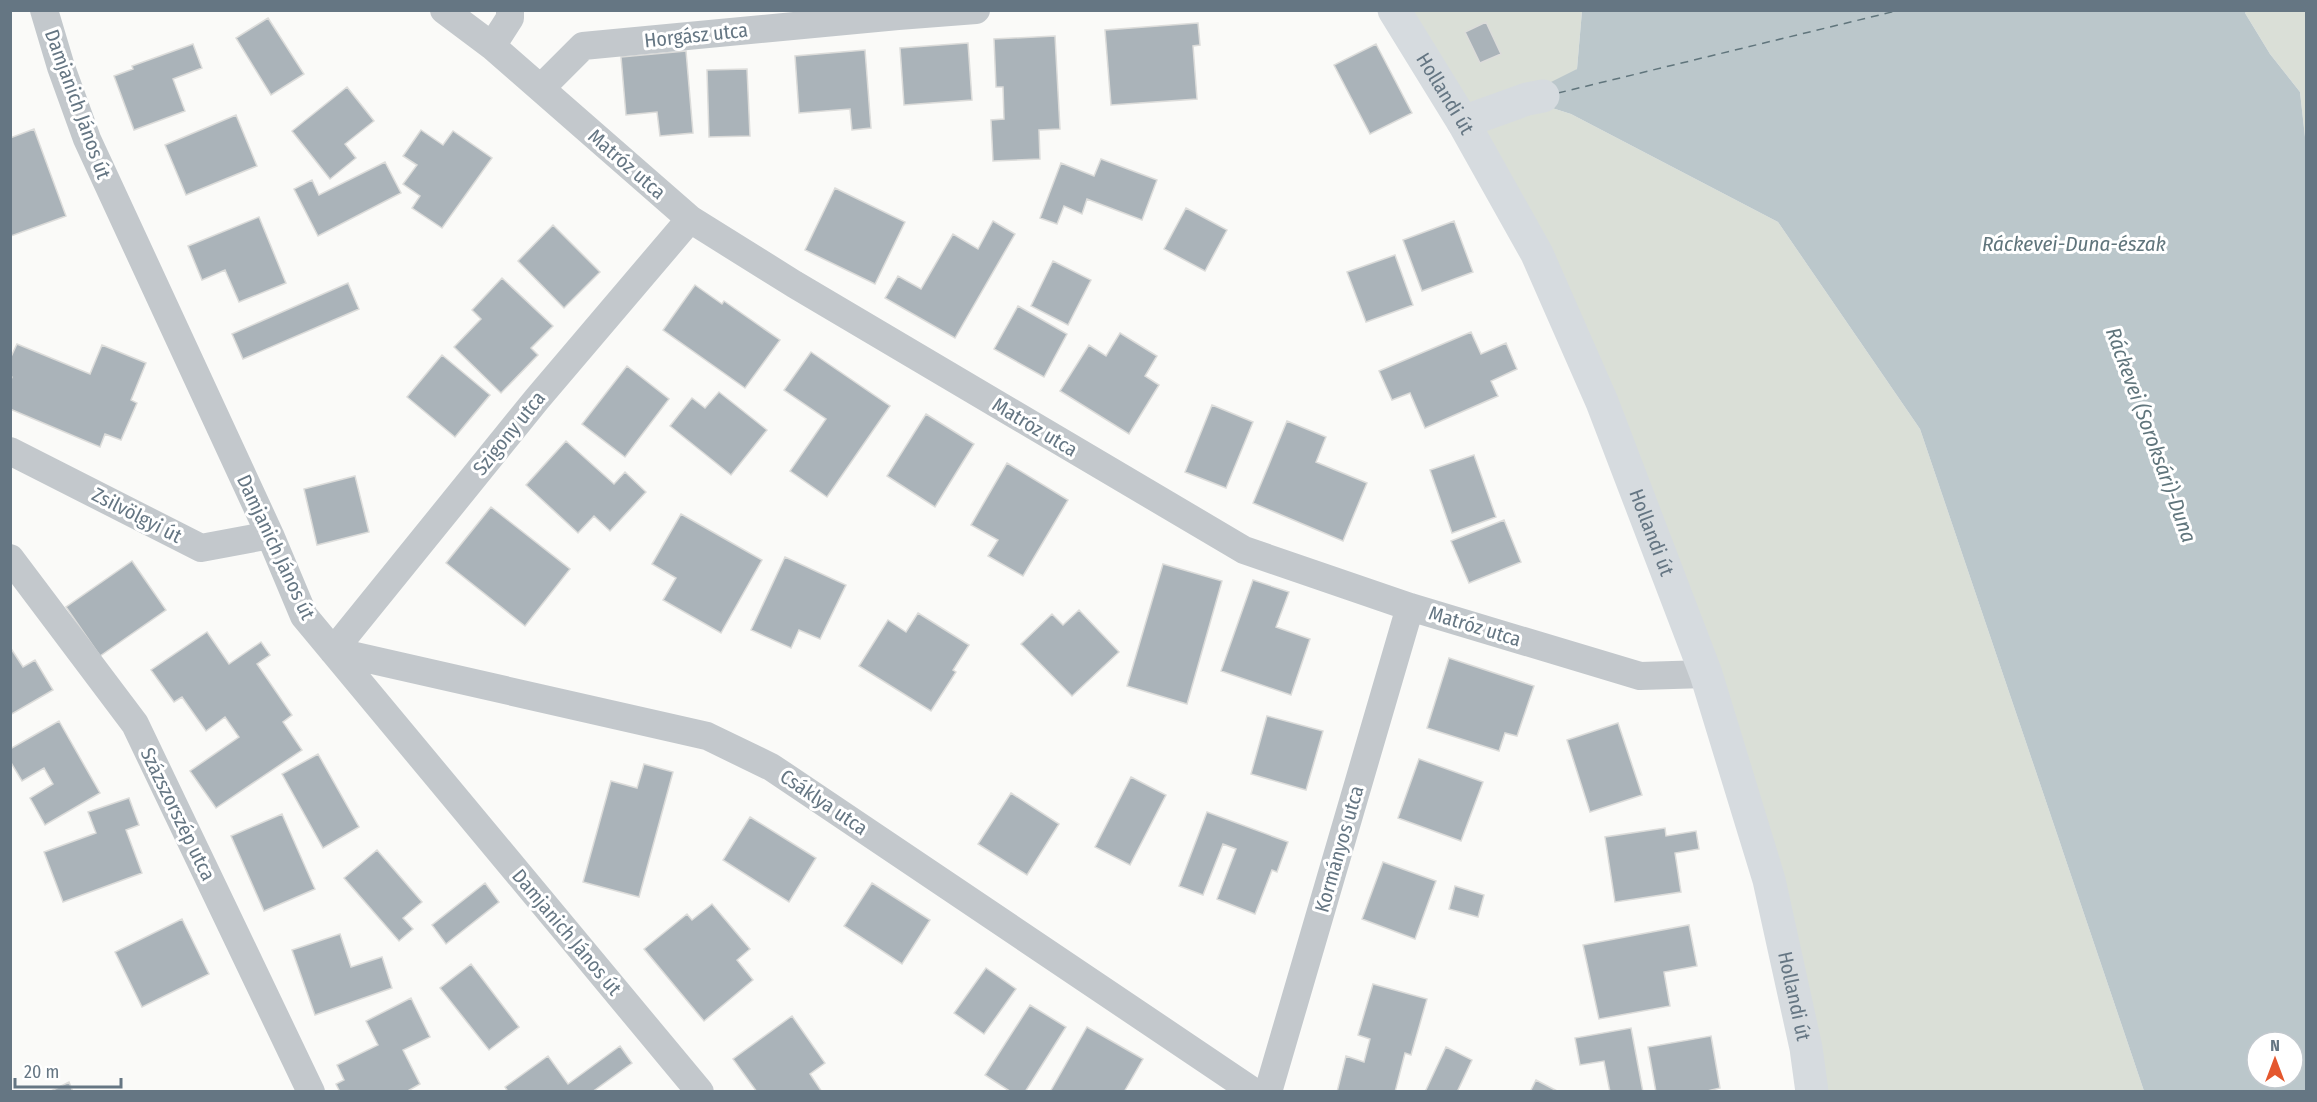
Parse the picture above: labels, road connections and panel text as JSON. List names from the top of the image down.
{
  "streets": {
    "street": [
      "Horgász utca",
      "Hollandi út",
      "Damjanich János út",
      "Matróz utca",
      "Szigony utca",
      "Zsilvölgyi út",
      "Csáklya utca",
      "Százszorszép utca",
      "Kormányos utca"
    ]
  },
  "crossings": [
    ["Horgász utca", "Matróz utca"],
    ["Hollandi út", "Matróz utca"],
    ["Damjanich János út", "Szigony utca"],
    ["Damjanich János út", "Zsilvölgyi út"],
    ["Damjanich János út", "Csáklya utca"],
    ["Matróz utca", "Szigony utca"],
    ["Matróz utca", "Kormányos utca"],
    ["Szigony utca", "Csáklya utca"]
  ],
  "water": ["Ráckevei-Duna-észak", "Ráckevei (Soroksári)-Duna"],
  "scale_bar": "20 m",
  "north": "top"
}
